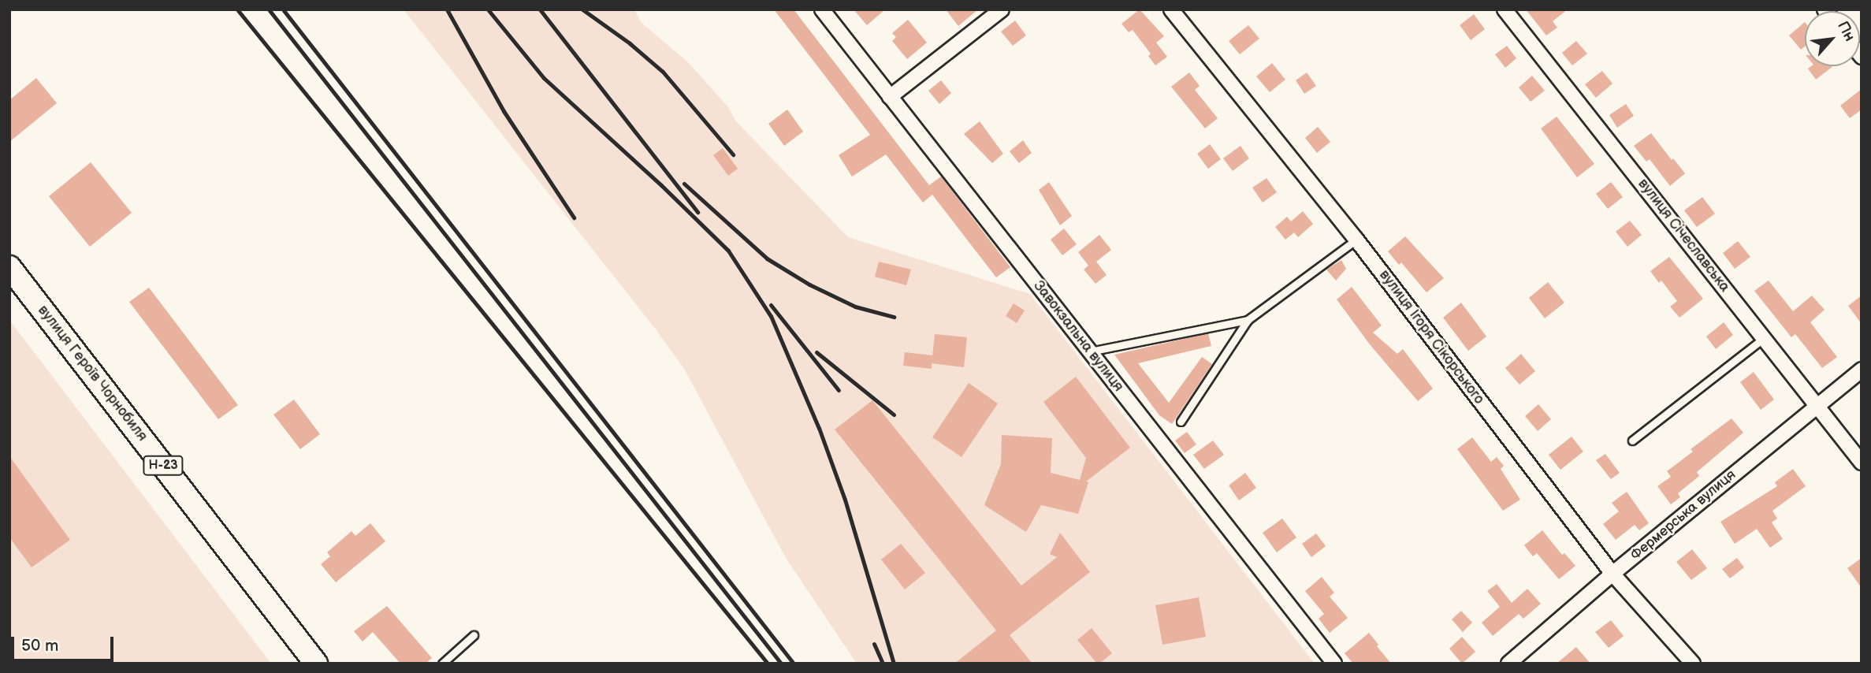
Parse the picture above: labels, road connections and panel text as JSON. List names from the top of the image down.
{
  "streets": {
    "main road": ["вулиця Героїв Чорнобиля", "Н-23"],
    "street": [
      "вулиця Січеславська",
      "Завокзальна вулиця",
      "вулиця Ігоря Сікорського",
      "Фермерська вулиця"
    ]
  },
  "crossings": [
    ["вулиця Січеславська", "Фермерська вулиця"],
    ["вулиця Ігоря Сікорського", "Фермерська вулиця"]
  ],
  "scale_bar": "50 m",
  "north": "top right"
}
